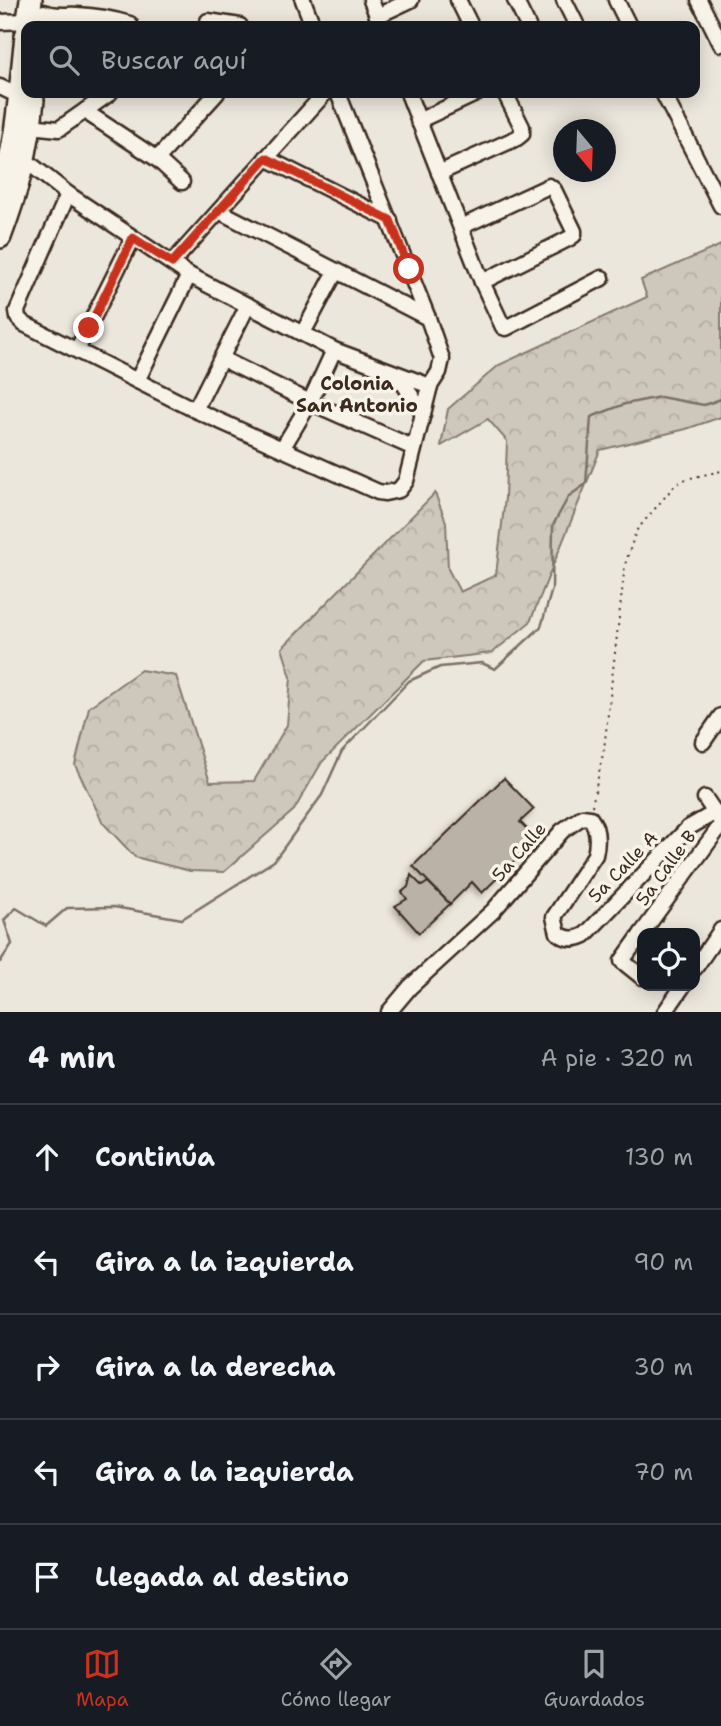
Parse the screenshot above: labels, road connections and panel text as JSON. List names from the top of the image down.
{
  "streets": {
    "street": ["5a Calle", "5a Calle A", "5a Calle B"]
  },
  "crossings": [
    ["5a Calle", "5a Calle A"],
    ["5a Calle A", "5a Calle B"]
  ],
  "districts": ["Colonia San Antonio"],
  "north": "bottom",
  "page": {
    "search": "Buscar aquí",
    "heading": ["4 min", "A pie · 320 m"],
    "list": [
      ["Continúa", "130 m"],
      ["Gira a la izquierda", "90 m"],
      ["Gira a la derecha", "30 m"],
      ["Gira a la izquierda", "70 m"],
      "Llegada al destino"
    ],
    "nav": ["Mapa", "Cómo llegar", "Guardados"]
  }
}
